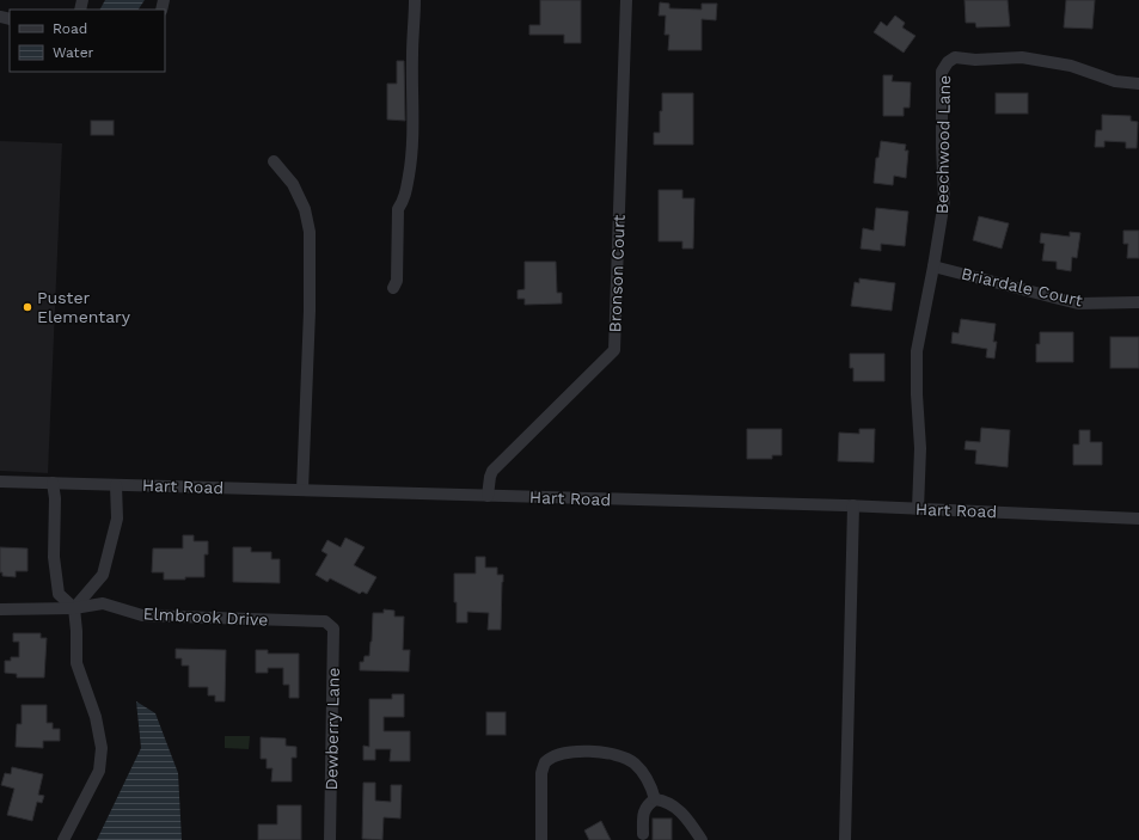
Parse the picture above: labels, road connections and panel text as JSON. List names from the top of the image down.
{
  "streets": {
    "street": [
      "Beechwood Lane",
      "Bronson Court",
      "Briardale Court",
      "Hart Road",
      "Elmbrook Drive",
      "Dewberry Lane"
    ]
  },
  "crossings": [
    ["Beechwood Lane", "Briardale Court"],
    ["Beechwood Lane", "Hart Road"],
    ["Bronson Court", "Hart Road"],
    ["Elmbrook Drive", "Dewberry Lane"]
  ],
  "places": ["Puster Elementary"],
  "legend": ["Road", "Water"]
}
